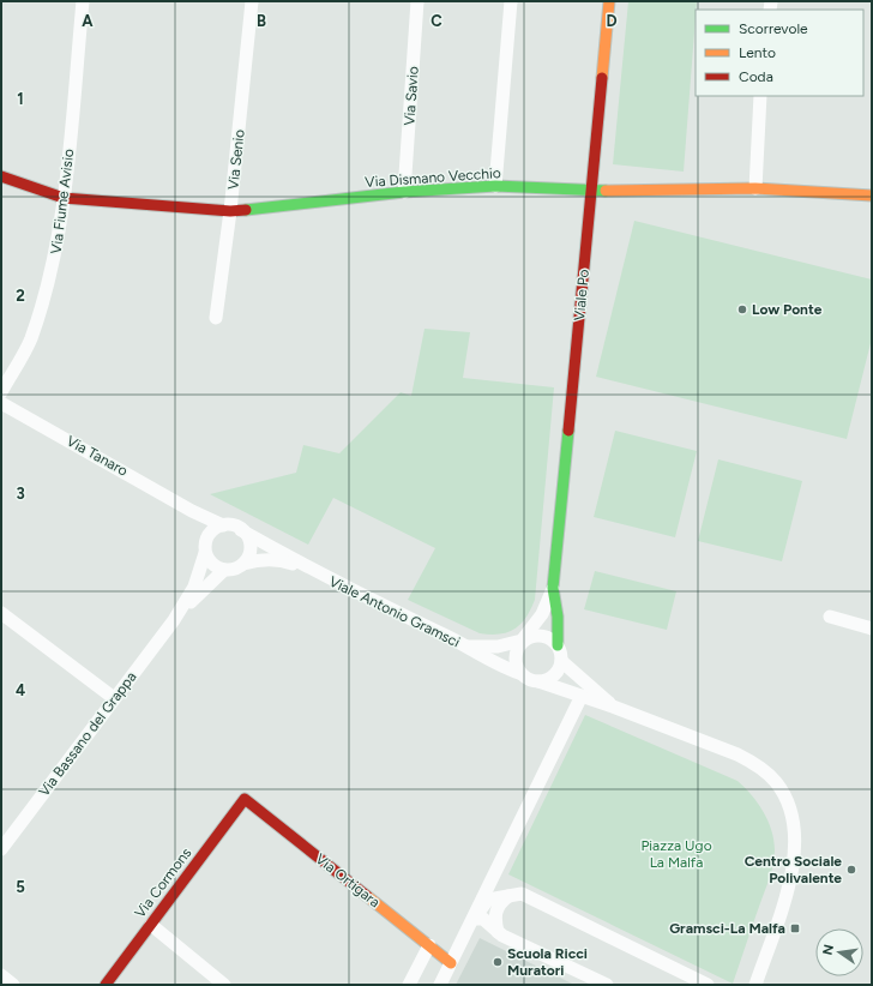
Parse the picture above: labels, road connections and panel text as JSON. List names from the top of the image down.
{
  "streets": {
    "street": [
      "Via Savio",
      "Via Senio",
      "Via Dismano Vecchio",
      "Via Fiume Avisio",
      "Viale Po",
      "Via Tanaro",
      "Viale Antonio Gramsci",
      "Via Bassano del Grappa",
      "Via Ortigara",
      "Via Cormons"
    ]
  },
  "crossings": [
    ["Via Savio", "Via Dismano Vecchio"],
    ["Via Senio", "Via Dismano Vecchio"],
    ["Via Dismano Vecchio", "Via Fiume Avisio"],
    ["Via Dismano Vecchio", "Viale Po"],
    ["Viale Po", "Viale Antonio Gramsci"],
    ["Via Tanaro", "Viale Antonio Gramsci"],
    ["Via Tanaro", "Via Bassano del Grappa"],
    ["Viale Antonio Gramsci", "Via Bassano del Grappa"],
    ["Via Ortigara", "Via Cormons"]
  ],
  "parks": ["Piazza Ugo La Malfa"],
  "places": {
    "other": ["Low Ponte", "Centro Sociale Polivalente", "Scuola Ricci Muratori"],
    "transit": ["Gramsci-La Malfa"]
  },
  "legend": ["Scorrevole", "Lento", "Coda"],
  "north": "left",
  "grid": {
    "columns": [
      "A",
      "B",
      "C",
      "D"
    ],
    "rows": [
      "1",
      "2",
      "3",
      "4",
      "5"
    ]
  }
}
